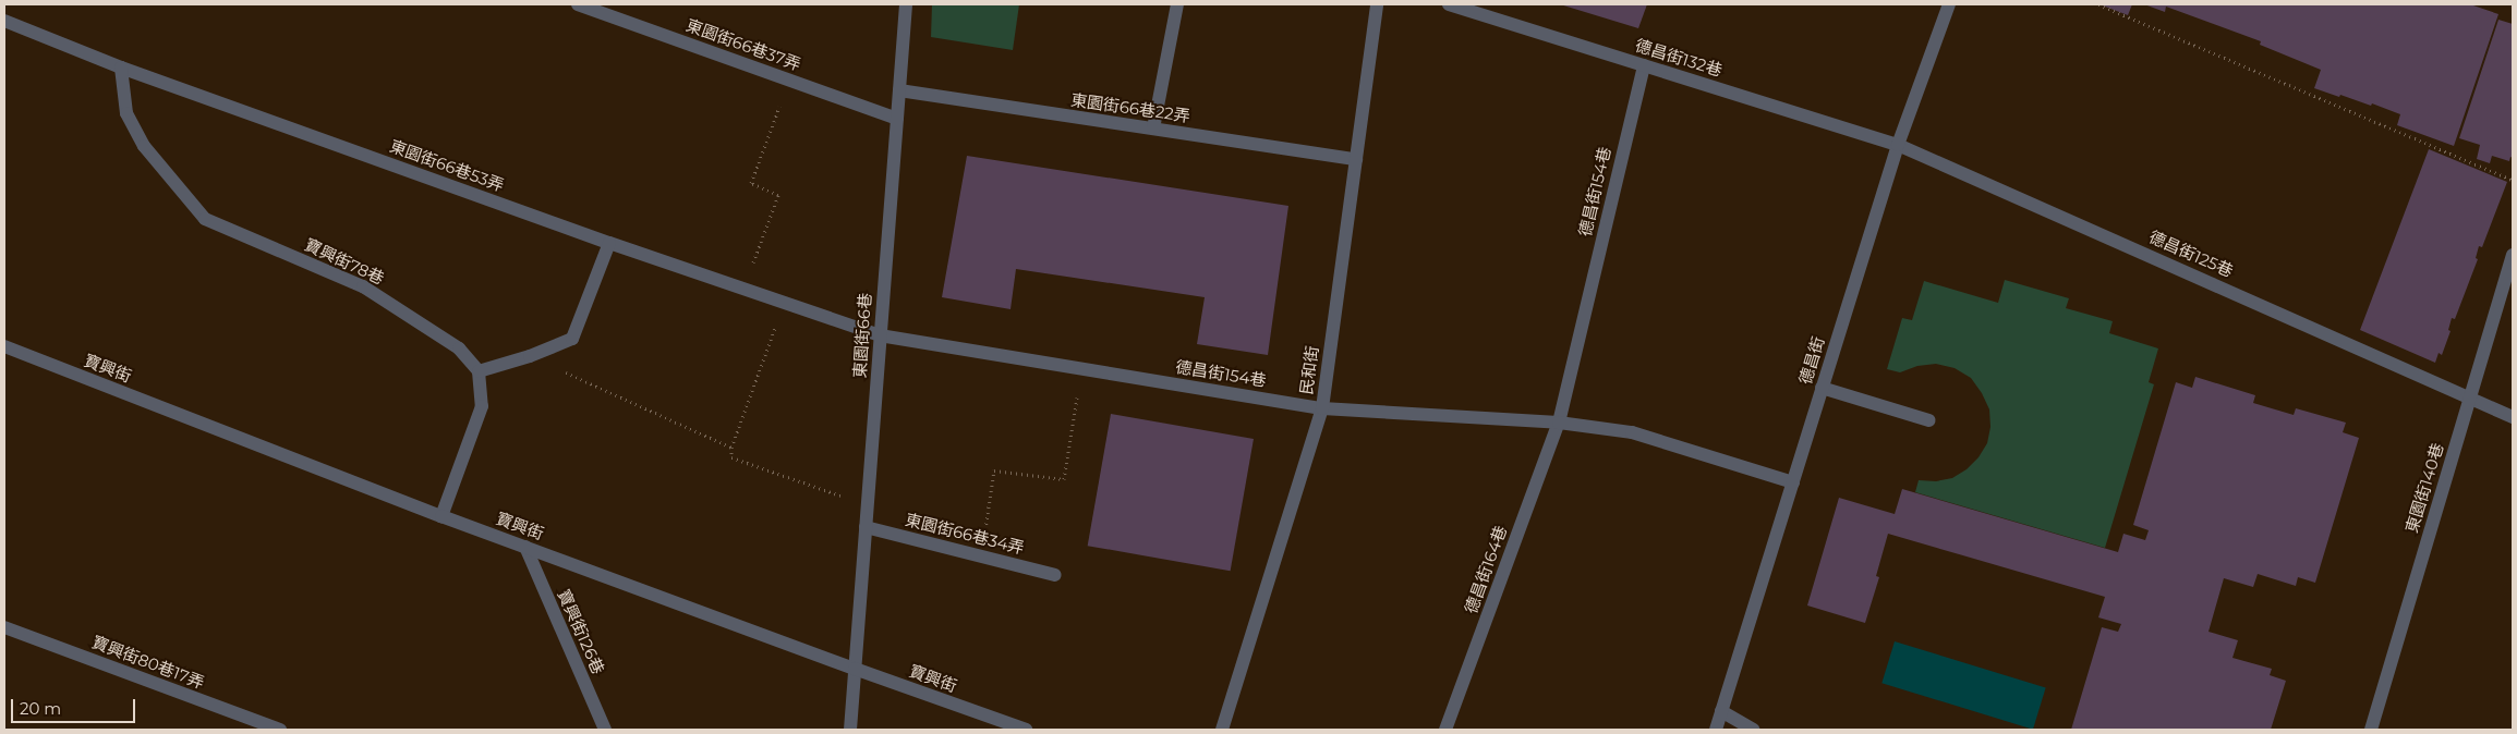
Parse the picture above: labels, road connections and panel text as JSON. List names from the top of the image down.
{
  "streets": {
    "street": [
      "東園街66巷37弄",
      "德昌街132巷",
      "東園街66巷22弄",
      "東園街66巷53弄",
      "德昌街154巷",
      "德昌街125巷",
      "寶興街78巷",
      "東園街66巷",
      "德昌街",
      "寶興街",
      "民和街",
      "東園街140巷",
      "東園街66巷34弄",
      "德昌街164巷",
      "寶興街126巷",
      "寶興街80巷17弄"
    ]
  },
  "crossings": [
    ["東園街66巷37弄", "東園街66巷"],
    ["德昌街132巷", "德昌街154巷"],
    ["德昌街132巷", "德昌街125巷"],
    ["德昌街132巷", "德昌街"],
    ["東園街66巷22弄", "東園街66巷"],
    ["東園街66巷22弄", "民和街"],
    ["東園街66巷53弄", "德昌街154巷"],
    ["東園街66巷53弄", "寶興街78巷"],
    ["東園街66巷53弄", "東園街66巷"],
    ["德昌街154巷", "東園街66巷"],
    ["德昌街154巷", "德昌街"],
    ["德昌街154巷", "民和街"],
    ["德昌街154巷", "德昌街164巷"],
    ["德昌街125巷", "德昌街"],
    ["德昌街125巷", "東園街140巷"],
    ["東園街66巷", "寶興街"],
    ["東園街66巷", "東園街66巷34弄"],
    ["寶興街", "寶興街126巷"]
  ],
  "scale_bar": "20 m"
}
